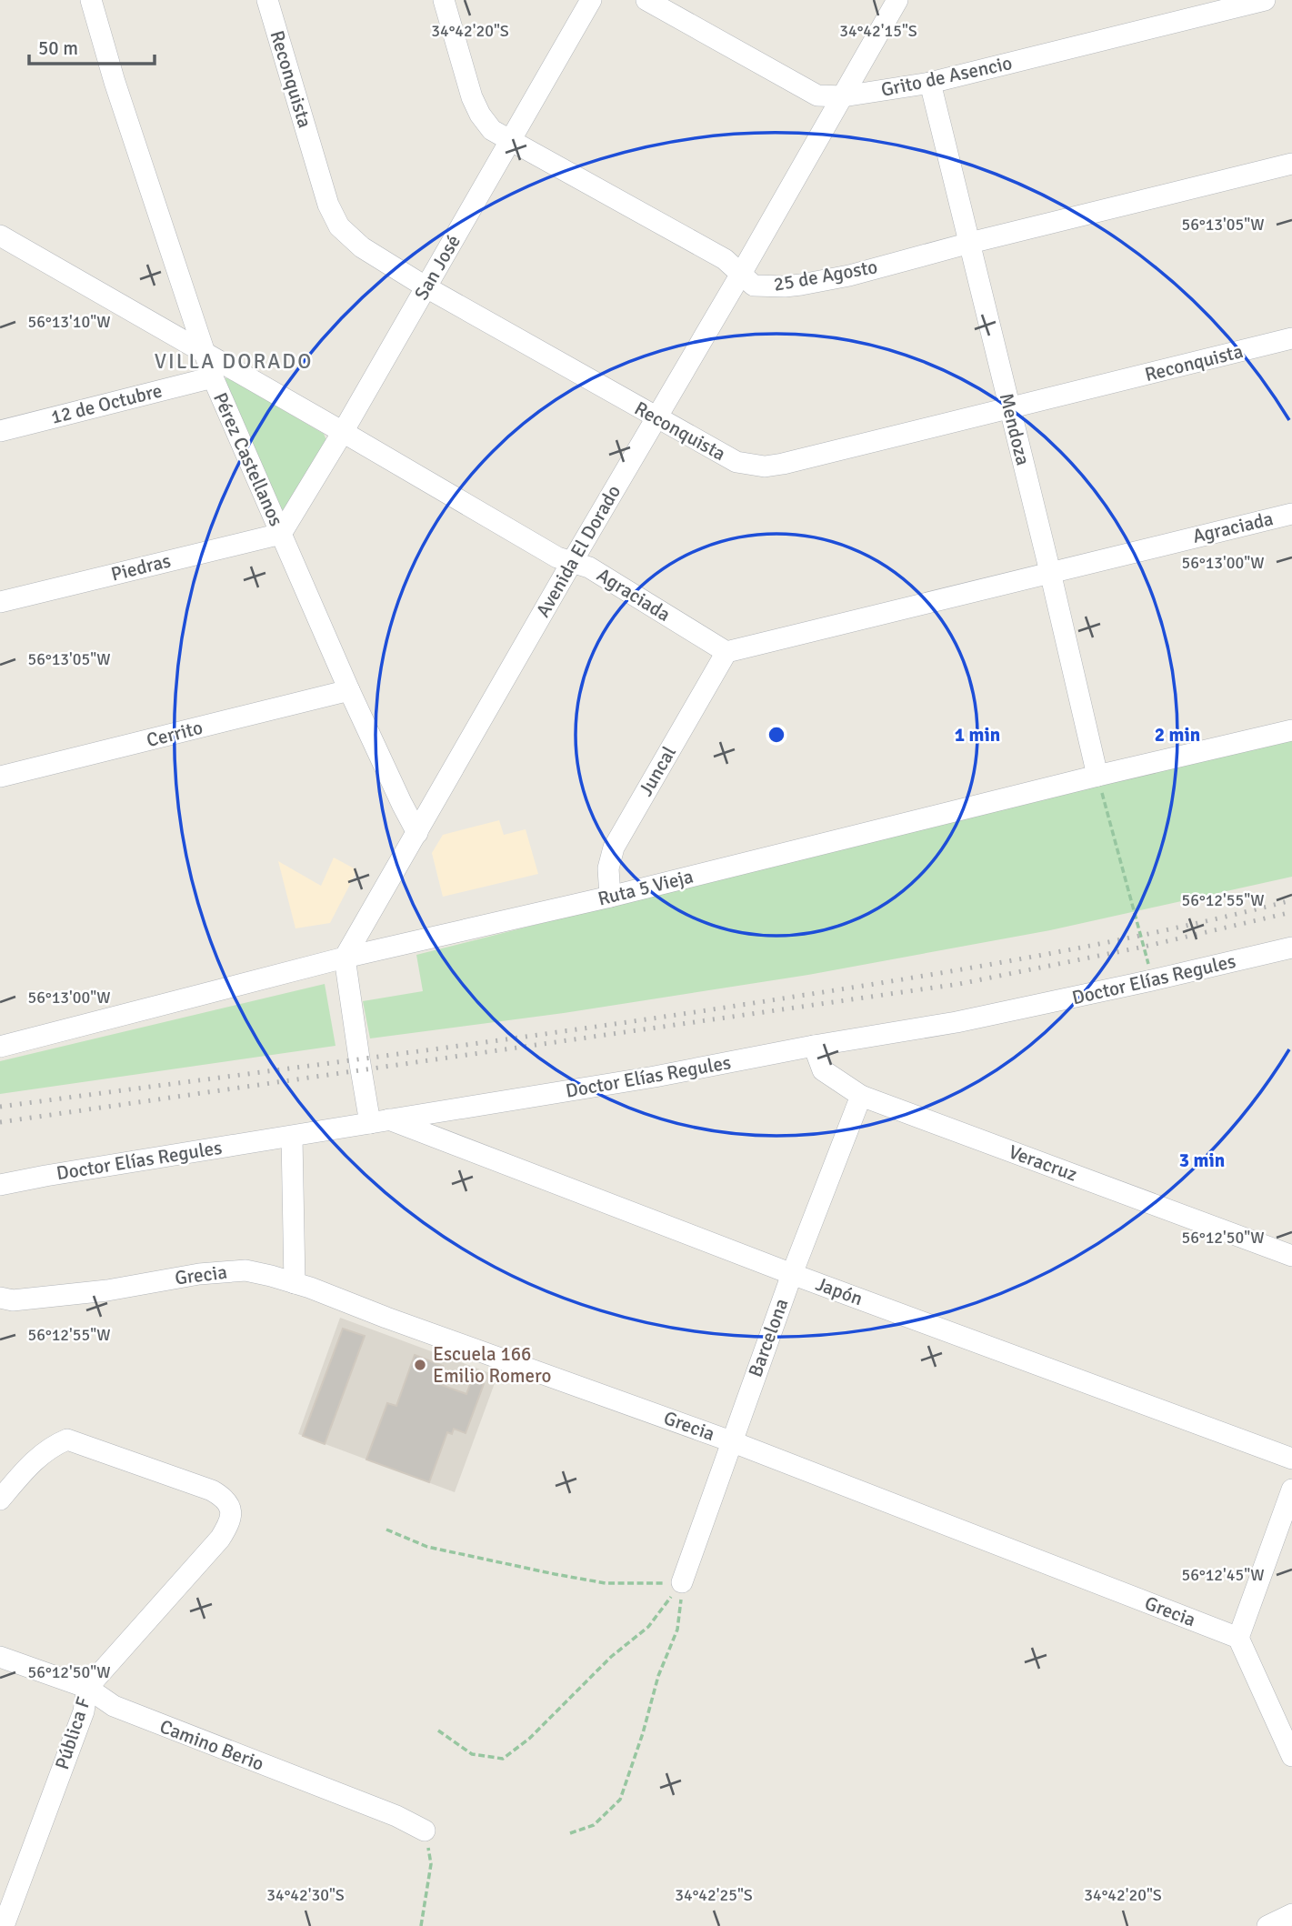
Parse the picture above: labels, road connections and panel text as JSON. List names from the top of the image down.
{
  "streets": {
    "street": [
      "Grito de Asencio",
      "Reconquista",
      "San José",
      "25 de Agosto",
      "12 de Octubre",
      "Mendoza",
      "Pérez Castellanos",
      "Agraciada",
      "Avenida El Dorado",
      "Piedras",
      "Cerrito",
      "Juncal",
      "Ruta 5 Vieja",
      "Doctor Elías Regules",
      "Veracruz",
      "Grecia",
      "Japón",
      "Barcelona",
      "Pública F",
      "Camino Berio"
    ]
  },
  "crossings": [
    ["Grito de Asencio", "Mendoza"],
    ["Grito de Asencio", "Avenida El Dorado"],
    ["Reconquista", "San José"],
    ["Reconquista", "Mendoza"],
    ["Reconquista", "Avenida El Dorado"],
    ["San José", "25 de Agosto"],
    ["San José", "Pérez Castellanos"],
    ["San José", "Agraciada"],
    ["San José", "Piedras"],
    ["25 de Agosto", "Mendoza"],
    ["25 de Agosto", "Avenida El Dorado"],
    ["12 de Octubre", "Pérez Castellanos"],
    ["Mendoza", "Agraciada"],
    ["Mendoza", "Ruta 5 Vieja"],
    ["Pérez Castellanos", "Agraciada"],
    ["Pérez Castellanos", "Avenida El Dorado"],
    ["Pérez Castellanos", "Piedras"],
    ["Pérez Castellanos", "Cerrito"],
    ["Agraciada", "Avenida El Dorado"],
    ["Agraciada", "Juncal"],
    ["Avenida El Dorado", "Ruta 5 Vieja"],
    ["Juncal", "Ruta 5 Vieja"],
    ["Doctor Elías Regules", "Veracruz"],
    ["Doctor Elías Regules", "Japón"],
    ["Veracruz", "Barcelona"],
    ["Grecia", "Barcelona"],
    ["Japón", "Barcelona"],
    ["Pública F", "Camino Berio"]
  ],
  "districts": ["VILLA DORADO"],
  "places": ["Escuela 166 Emilio Romero"],
  "scale_bar": "50 m",
  "coordinates": [
    "34°42'20\"S",
    "34°42'15\"S",
    "56°13'05\"W",
    "56°13'10\"W",
    "56°13'00\"W",
    "56°12'55\"W",
    "56°12'50\"W",
    "56°12'45\"W",
    "34°42'30\"S",
    "34°42'25\"S"
  ],
  "rings": ["1 min", "2 min", "3 min"]
}
